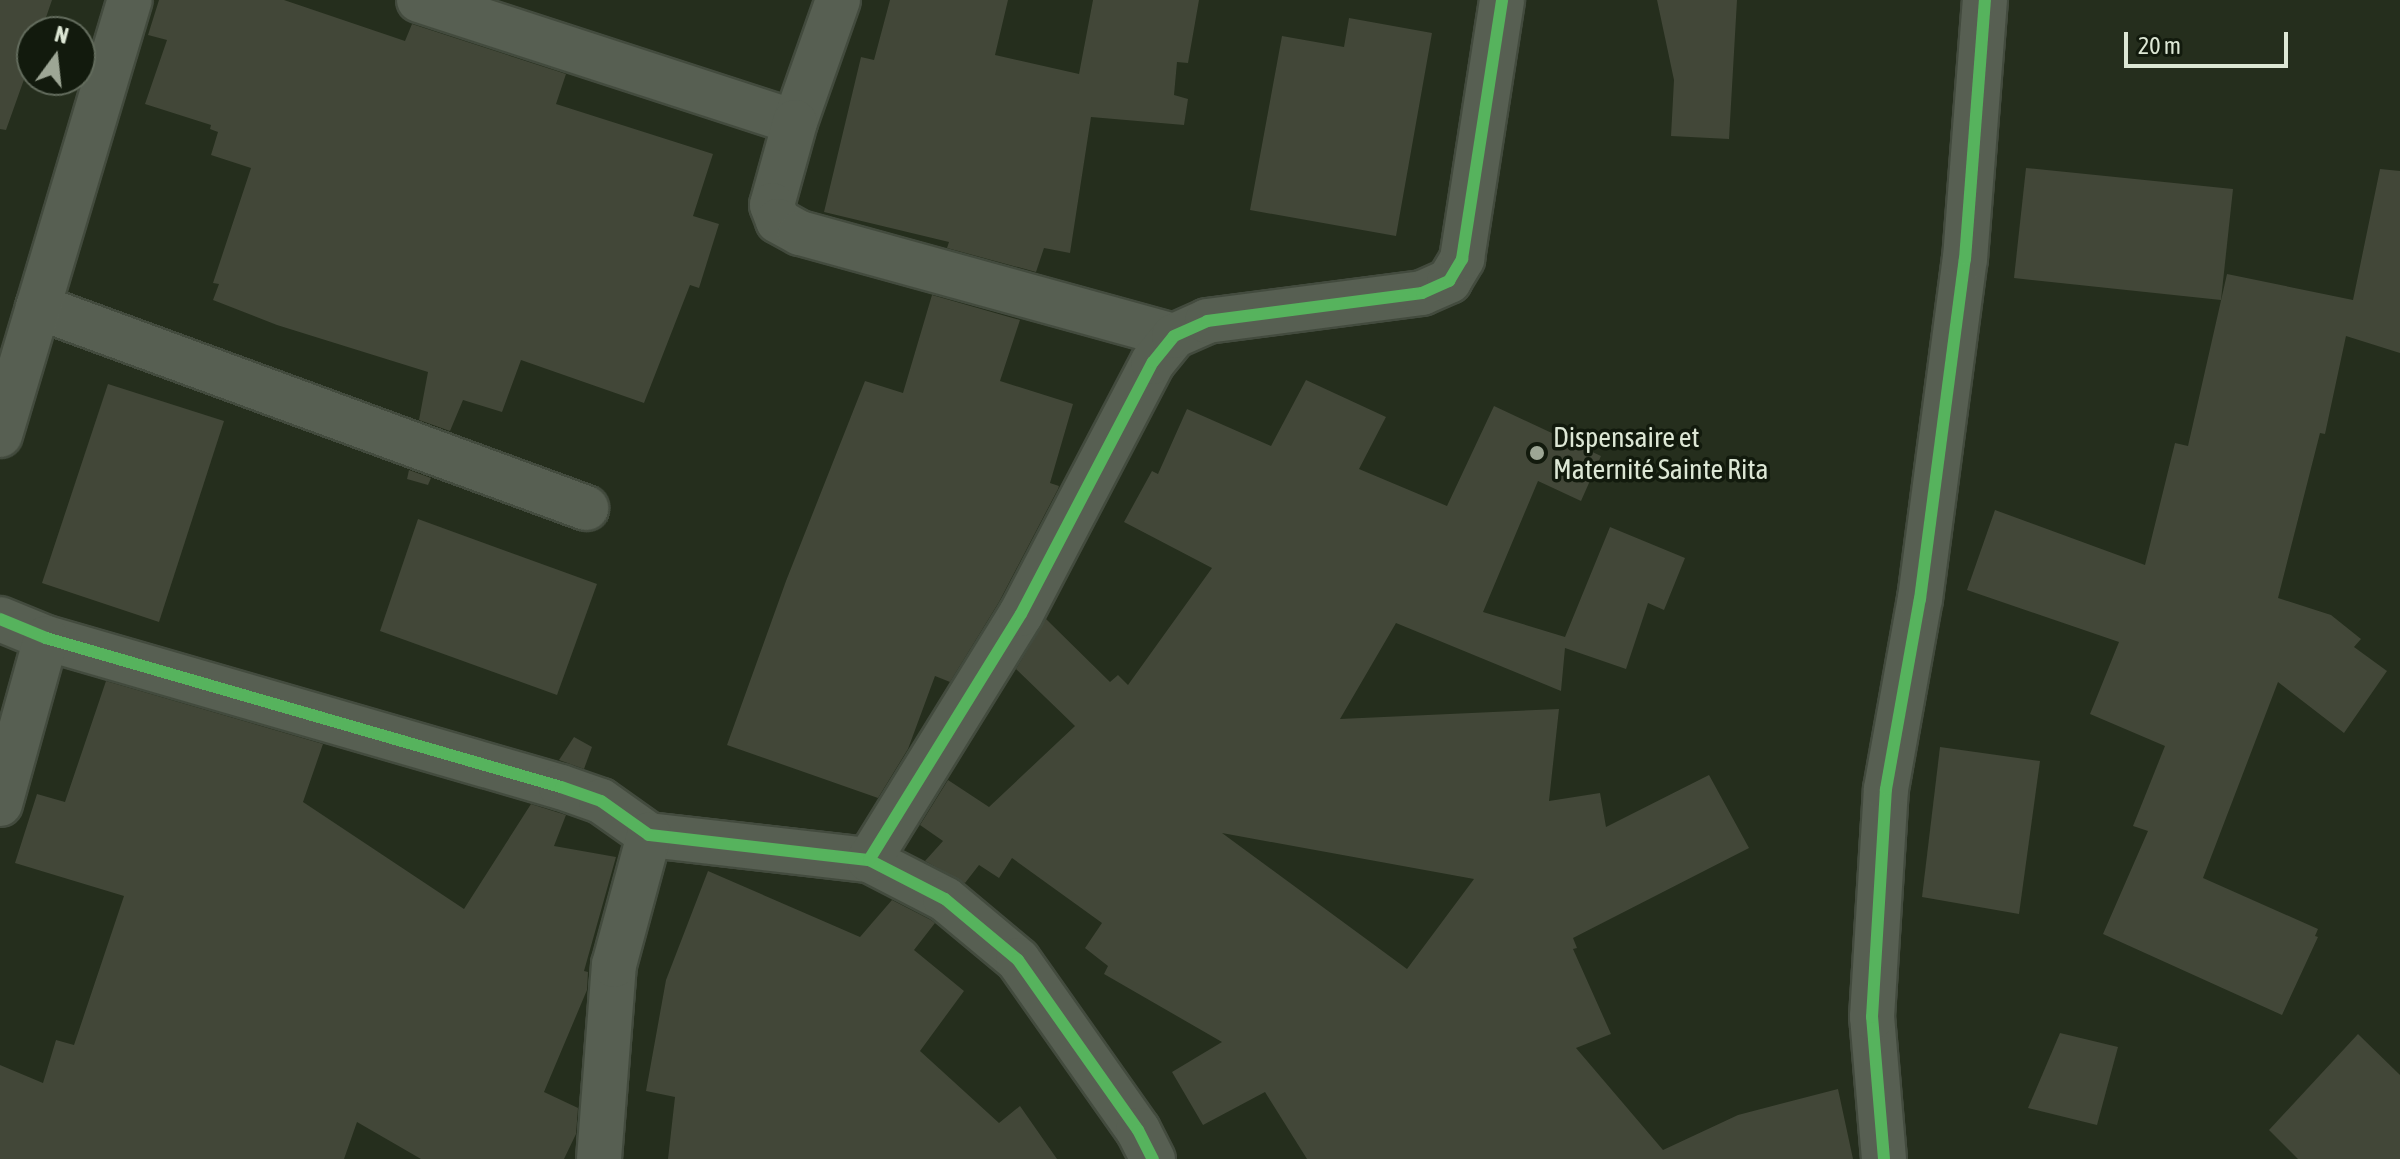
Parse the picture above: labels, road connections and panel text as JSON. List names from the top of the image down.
{
  "places": ["Dispensaire et Maternité Sainte Rita"],
  "scale_bar": "20 m",
  "north": "top"
}
